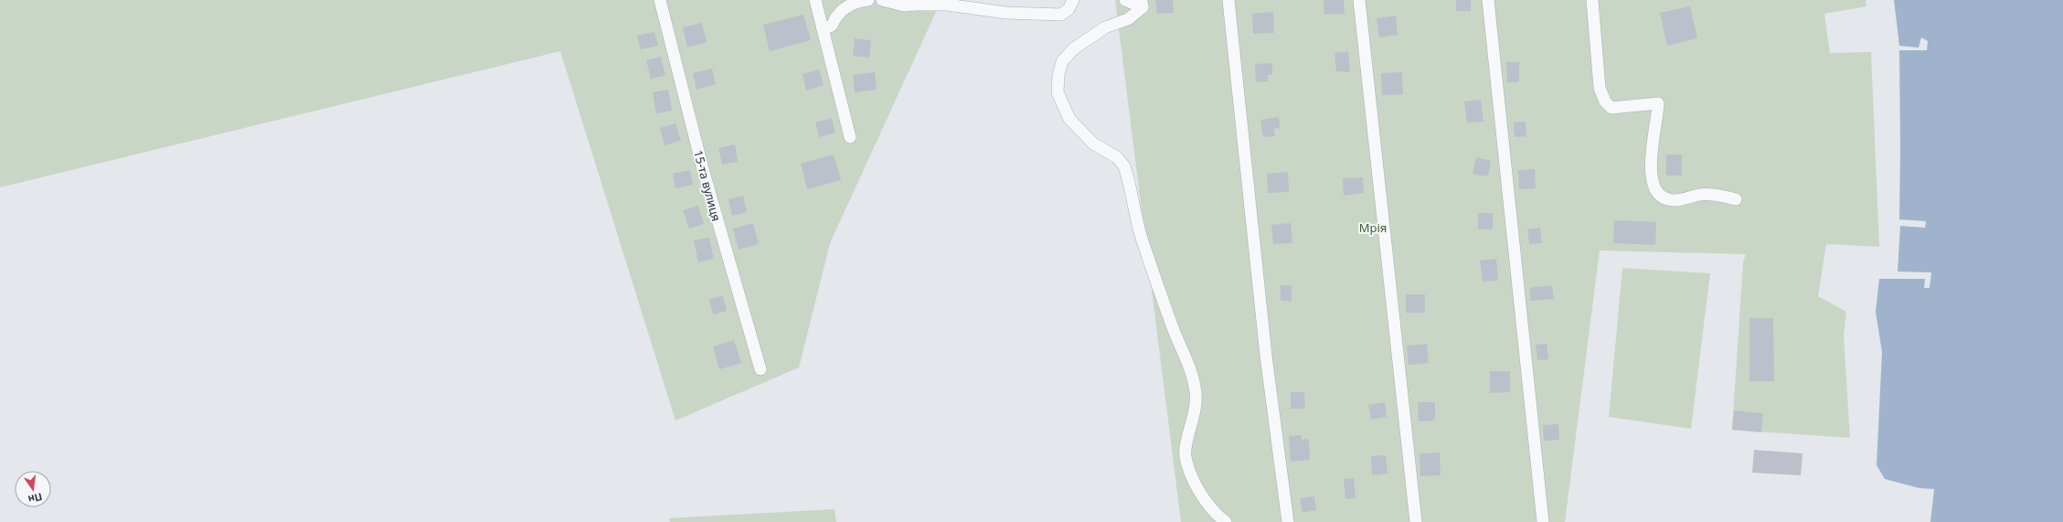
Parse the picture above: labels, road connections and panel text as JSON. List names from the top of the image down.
{
  "streets": {
    "street": ["15-та вулиця"]
  },
  "parks": ["Мрія"],
  "north": "bottom"
}
